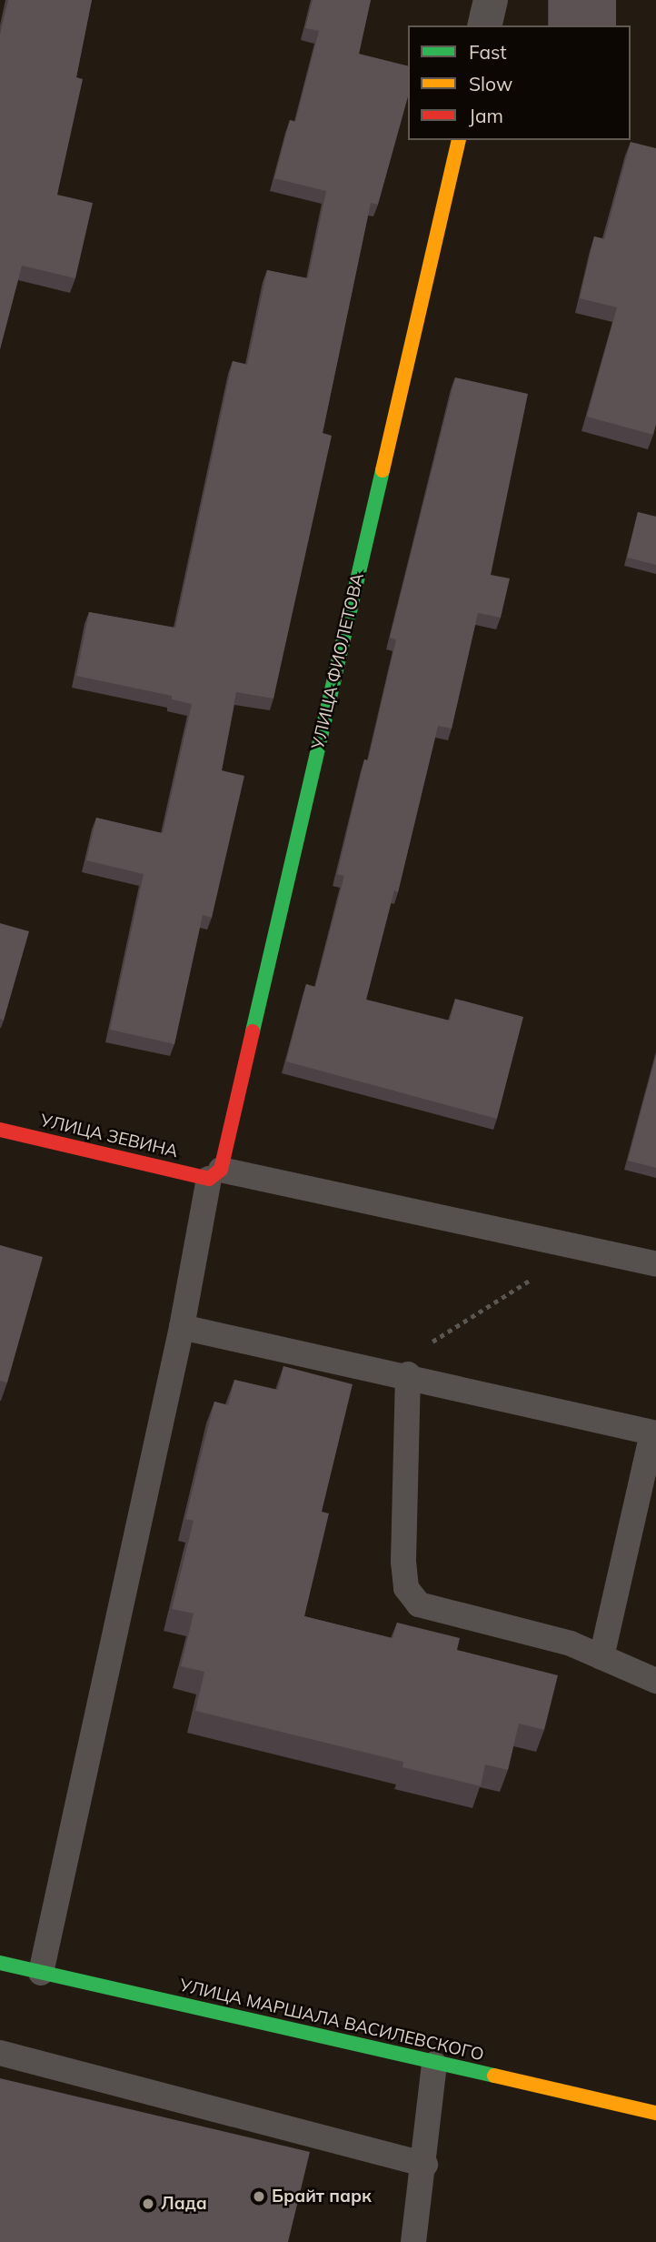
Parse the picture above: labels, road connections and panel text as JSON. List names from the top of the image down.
{
  "streets": {
    "street": ["УЛИЦА ФИОЛЕТОВА", "УЛИЦА ЗЕВИНА", "УЛИЦА МАРШАЛА ВАСИЛЕВСКОГО"]
  },
  "crossings": [
    ["УЛИЦА ФИОЛЕТОВА", "УЛИЦА ЗЕВИНА"]
  ],
  "places": ["Брайт парк", "Лада"],
  "legend": ["Fast", "Slow", "Jam"]
}
